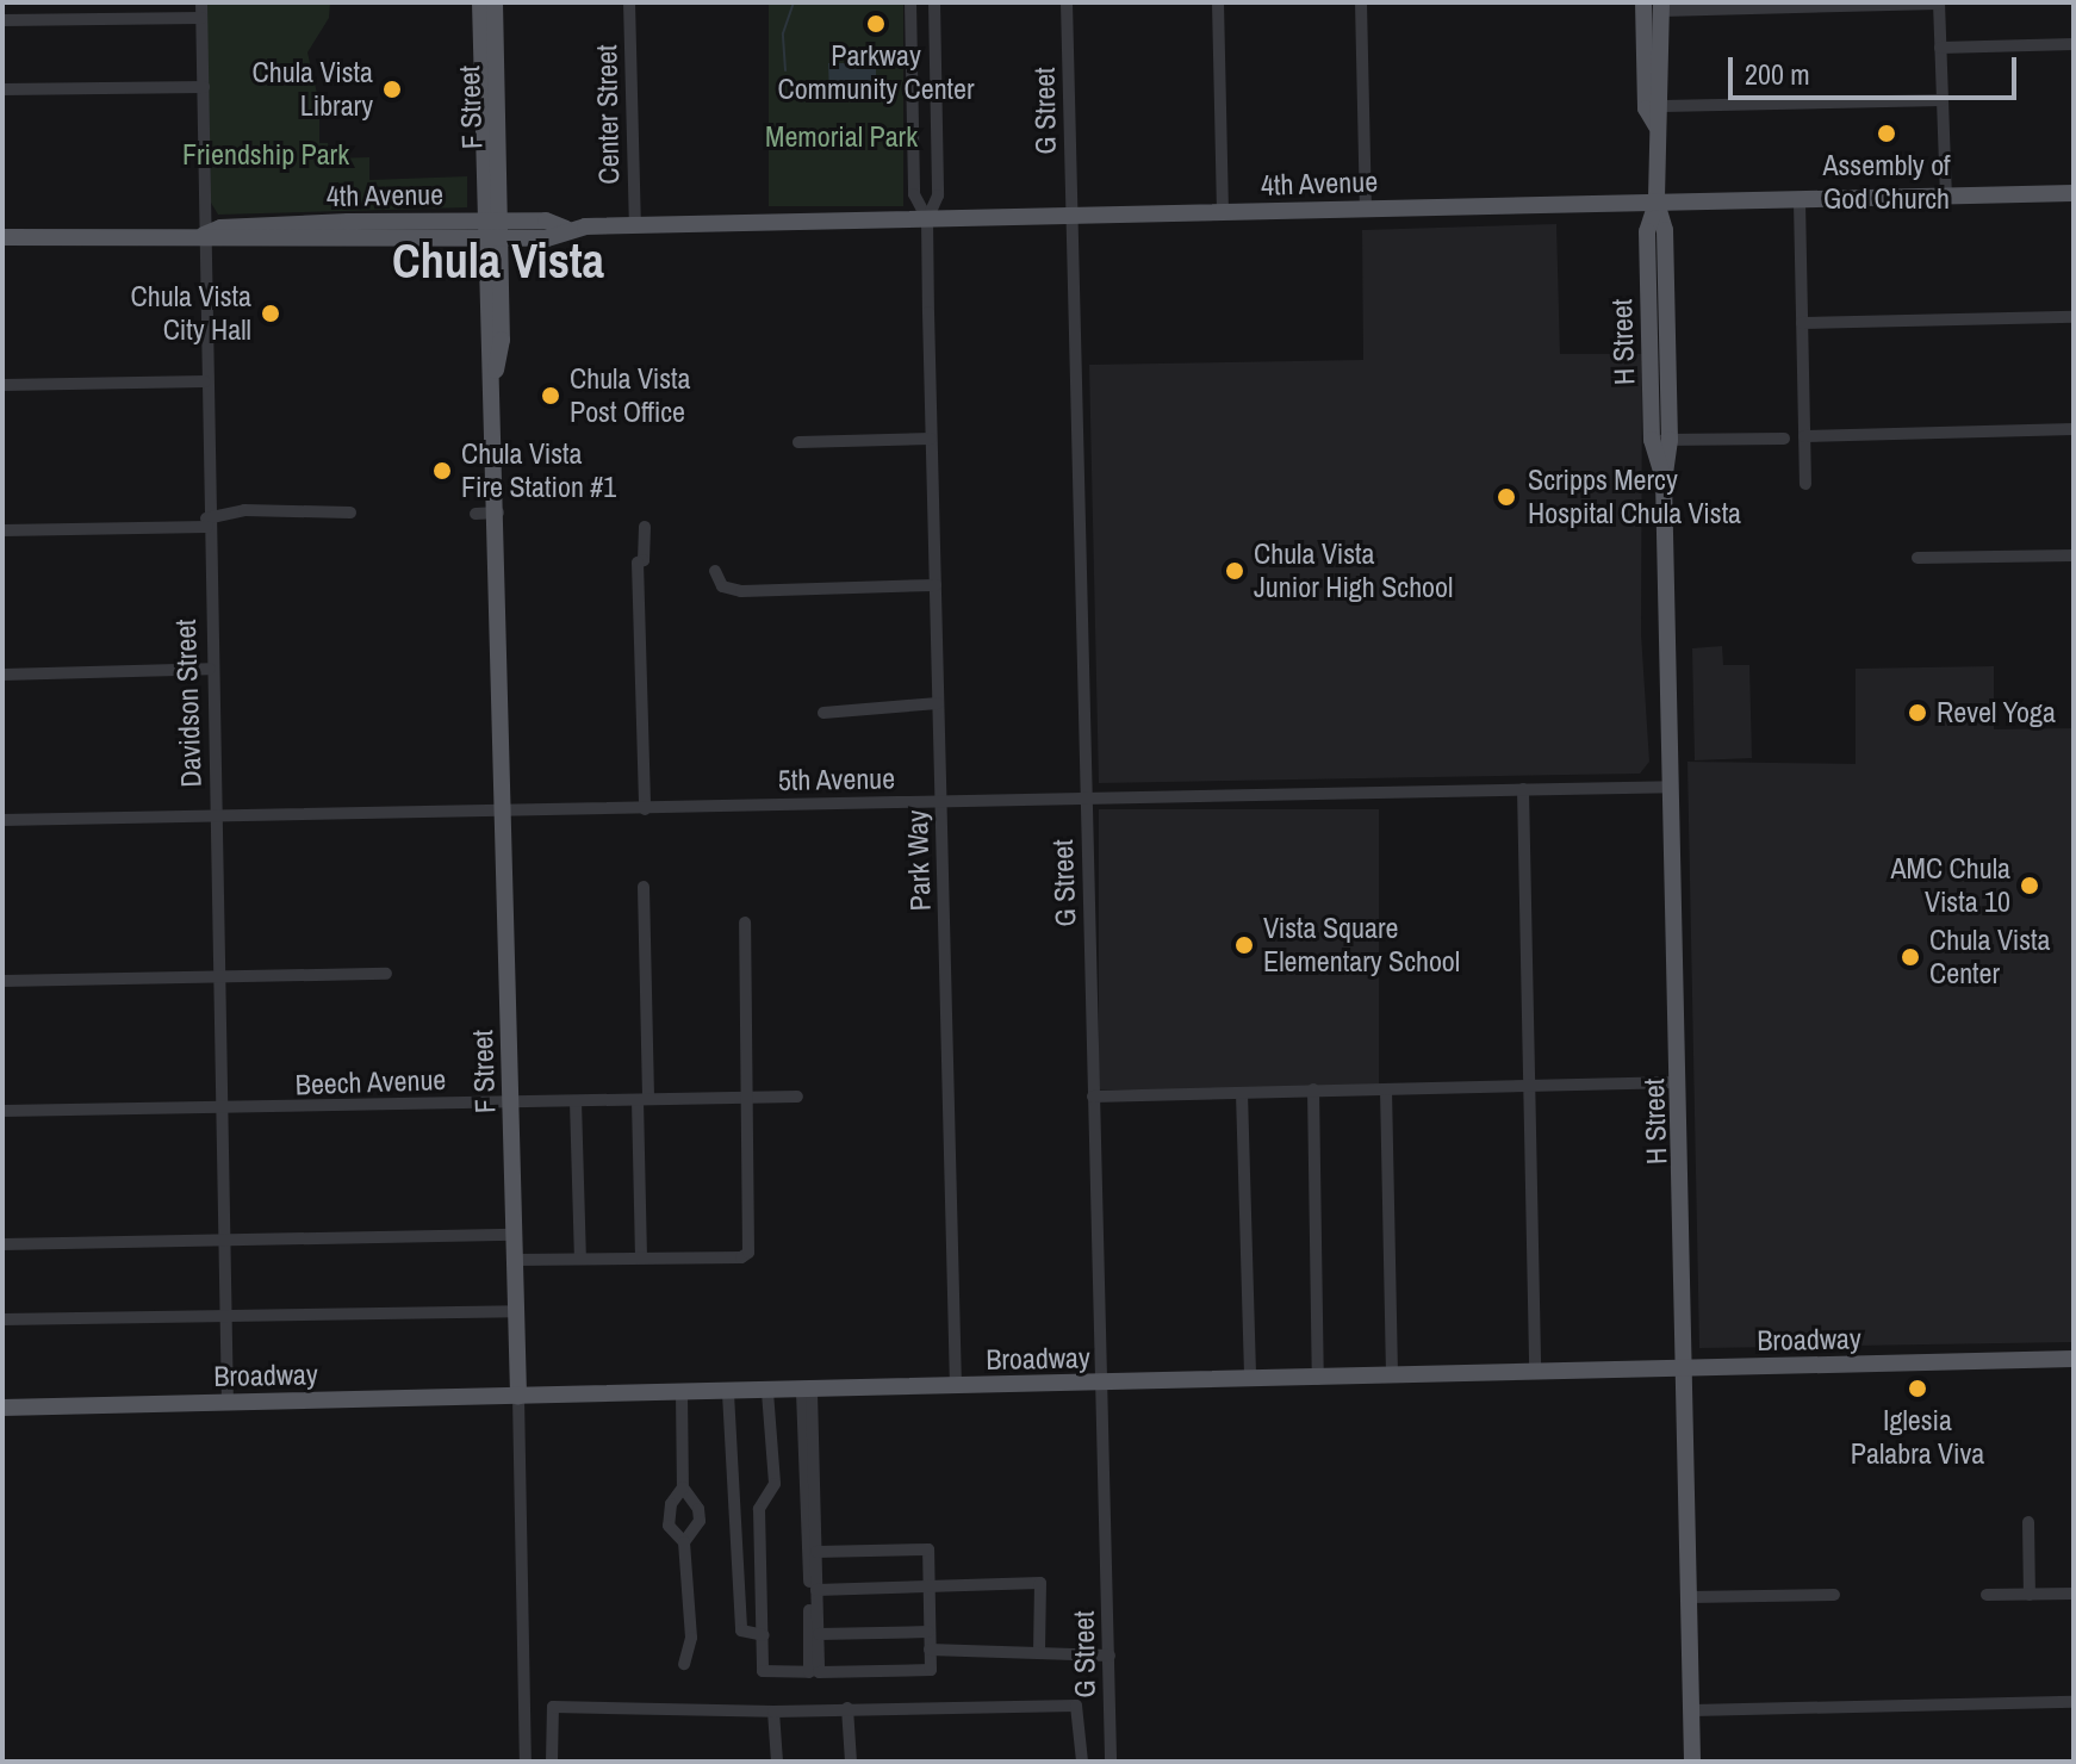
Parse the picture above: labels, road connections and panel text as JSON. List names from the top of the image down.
{
  "streets": {
    "main road": [
      "F Street",
      "4th Avenue",
      "H Street",
      "Broadway"
    ],
    "street": [
      "G Street",
      "Center Street",
      "Davidson Street",
      "5th Avenue",
      "Park Way",
      "Beech Avenue"
    ]
  },
  "crossings": [
    ["F Street", "4th Avenue"],
    ["F Street", "5th Avenue"],
    ["F Street", "Beech Avenue"],
    ["F Street", "Broadway"],
    ["G Street", "4th Avenue"],
    ["G Street", "5th Avenue"],
    ["G Street", "Broadway"],
    ["Center Street", "4th Avenue"],
    ["4th Avenue", "H Street"],
    ["4th Avenue", "Davidson Street"],
    ["4th Avenue", "Park Way"],
    ["H Street", "5th Avenue"],
    ["H Street", "Broadway"],
    ["Davidson Street", "5th Avenue"],
    ["Davidson Street", "Beech Avenue"],
    ["Davidson Street", "Broadway"],
    ["5th Avenue", "Park Way"],
    ["Park Way", "Broadway"]
  ],
  "districts": ["Chula Vista"],
  "parks": ["Memorial Park", "Friendship Park"],
  "places": [
    "Parkway Community Center",
    "Chula Vista Library",
    "Assembly of God Church",
    "Chula Vista City Hall",
    "Chula Vista Post Office",
    "Chula Vista Fire Station #1",
    "Scripps Mercy Hospital Chula Vista",
    "Chula Vista Junior High School",
    "Revel Yoga",
    "AMC Chula Vista 10",
    "Vista Square Elementary School",
    "Chula Vista Center",
    "Iglesia Palabra Viva"
  ],
  "scale_bar": "200 m"
}
